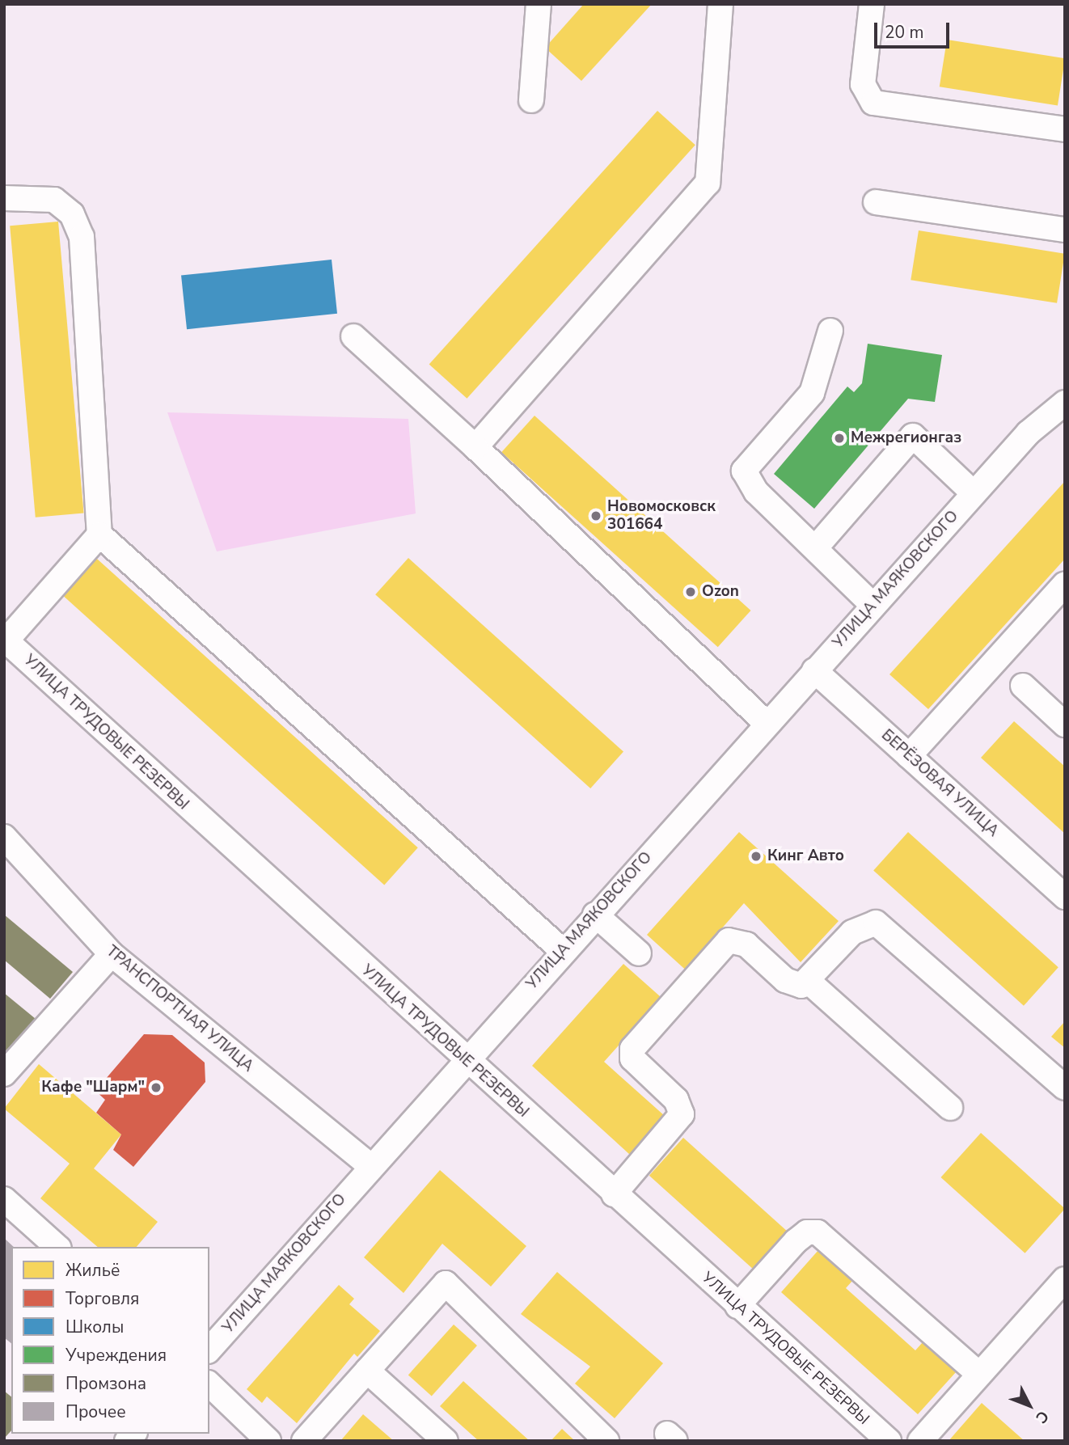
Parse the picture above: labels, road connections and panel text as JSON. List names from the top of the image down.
{
  "streets": {
    "street": [
      "УЛИЦА МАЯКОВСКОГО",
      "УЛИЦА ТРУДОВЫЕ РЕЗЕРВЫ",
      "БЕРЁЗОВАЯ УЛИЦА",
      "ТРАНСПОРТНАЯ УЛИЦА"
    ]
  },
  "crossings": [
    ["УЛИЦА МАЯКОВСКОГО", "УЛИЦА ТРУДОВЫЕ РЕЗЕРВЫ"],
    ["УЛИЦА МАЯКОВСКОГО", "БЕРЁЗОВАЯ УЛИЦА"],
    ["УЛИЦА МАЯКОВСКОГО", "ТРАНСПОРТНАЯ УЛИЦА"]
  ],
  "places": [
    "Межрегионгаз",
    "Новомосковск 301664",
    "Ozon",
    "Кинг Авто",
    "Кафе \"Шарм\""
  ],
  "legend": [
    "Жильё",
    "Торговля",
    "Школы",
    "Учреждения",
    "Промзона",
    "Прочее"
  ],
  "scale_bar": "20 m",
  "north": "bottom right"
}
